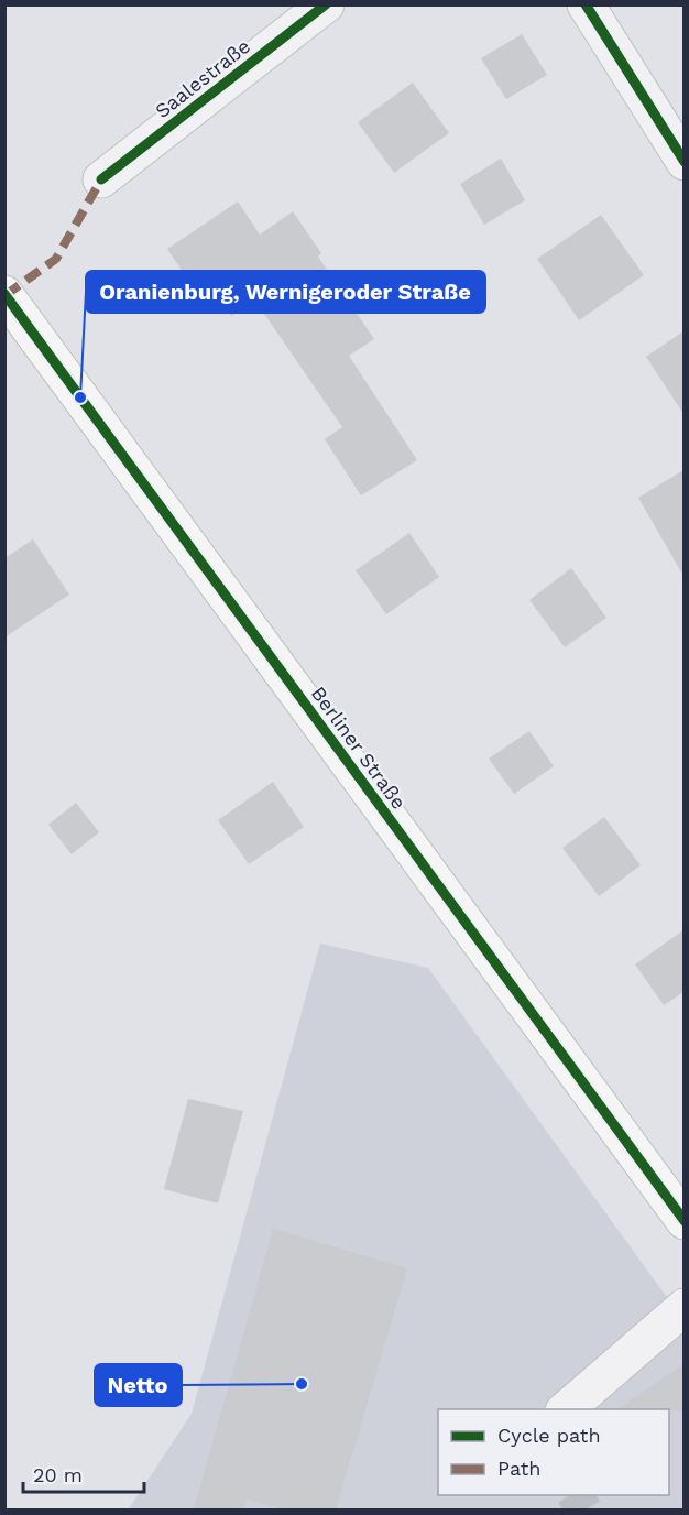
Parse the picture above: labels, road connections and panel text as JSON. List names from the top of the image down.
{
  "streets": {
    "main road": ["Berliner Straße"],
    "street": ["Saalestraße"]
  },
  "places": ["Oranienburg, Wernigeroder Straße", "Netto"],
  "legend": ["Cycle path", "Path"],
  "scale_bar": "20 m"
}
